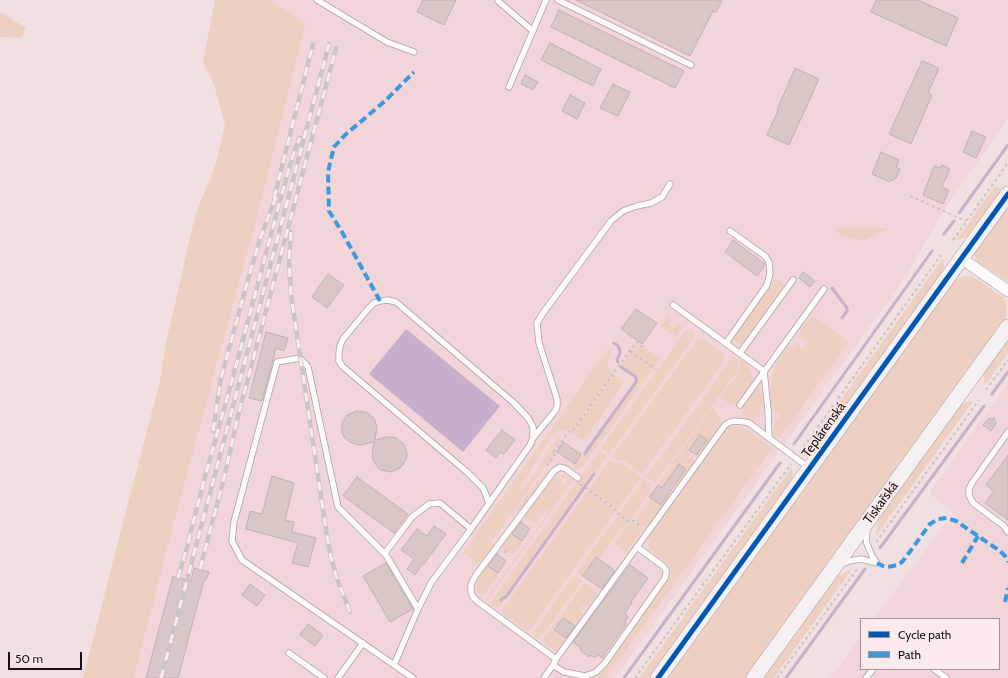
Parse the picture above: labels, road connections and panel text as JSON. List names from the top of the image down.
{
  "streets": {
    "street": ["Teplárenská", "Tiskařská"]
  },
  "legend": ["Cycle path", "Path"],
  "scale_bar": "50 m"
}
